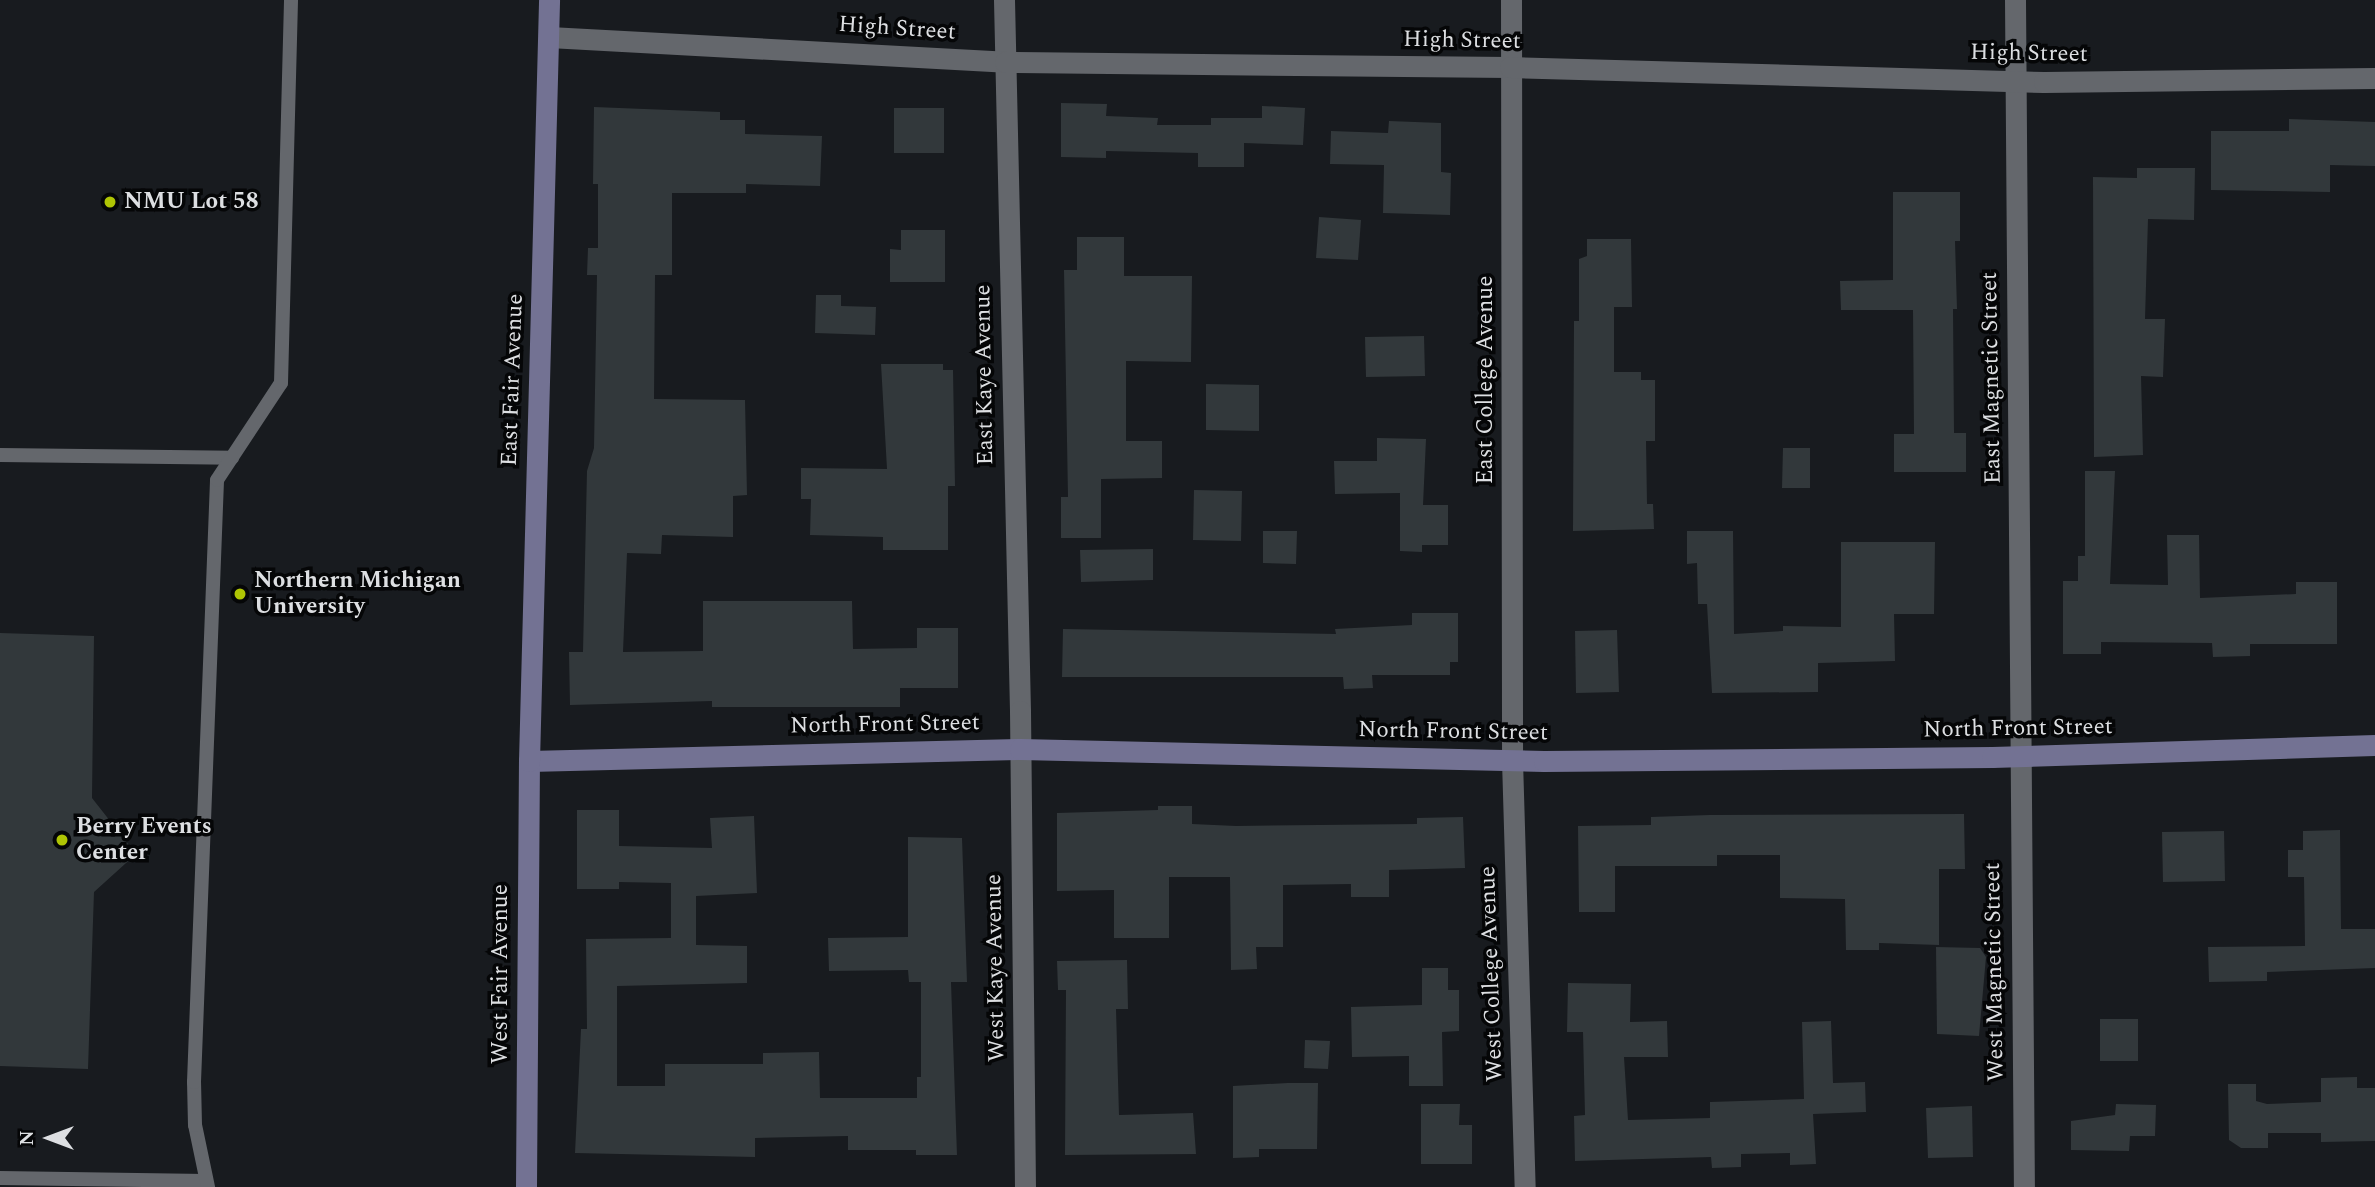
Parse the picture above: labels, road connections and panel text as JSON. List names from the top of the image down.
{
  "streets": {
    "street": [
      "High Street",
      "East Kaye Avenue",
      "East Magnetic Street",
      "East Fair Avenue",
      "East College Avenue",
      "North Front Street",
      "West Kaye Avenue",
      "West Magnetic Street",
      "West Fair Avenue",
      "West College Avenue"
    ]
  },
  "crossings": [
    ["High Street", "East Kaye Avenue"],
    ["High Street", "East Magnetic Street"],
    ["High Street", "East Fair Avenue"],
    ["High Street", "East College Avenue"],
    ["East Kaye Avenue", "North Front Street"],
    ["East Kaye Avenue", "West Kaye Avenue"],
    ["East Magnetic Street", "North Front Street"],
    ["East Magnetic Street", "West Magnetic Street"],
    ["East Fair Avenue", "North Front Street"],
    ["East Fair Avenue", "West Fair Avenue"],
    ["East College Avenue", "North Front Street"],
    ["East College Avenue", "West College Avenue"],
    ["North Front Street", "West Kaye Avenue"],
    ["North Front Street", "West Magnetic Street"],
    ["North Front Street", "West Fair Avenue"],
    ["North Front Street", "West College Avenue"]
  ],
  "places": ["NMU Lot 58", "Northern Michigan University", "Berry Events Center"],
  "north": "left"
}
